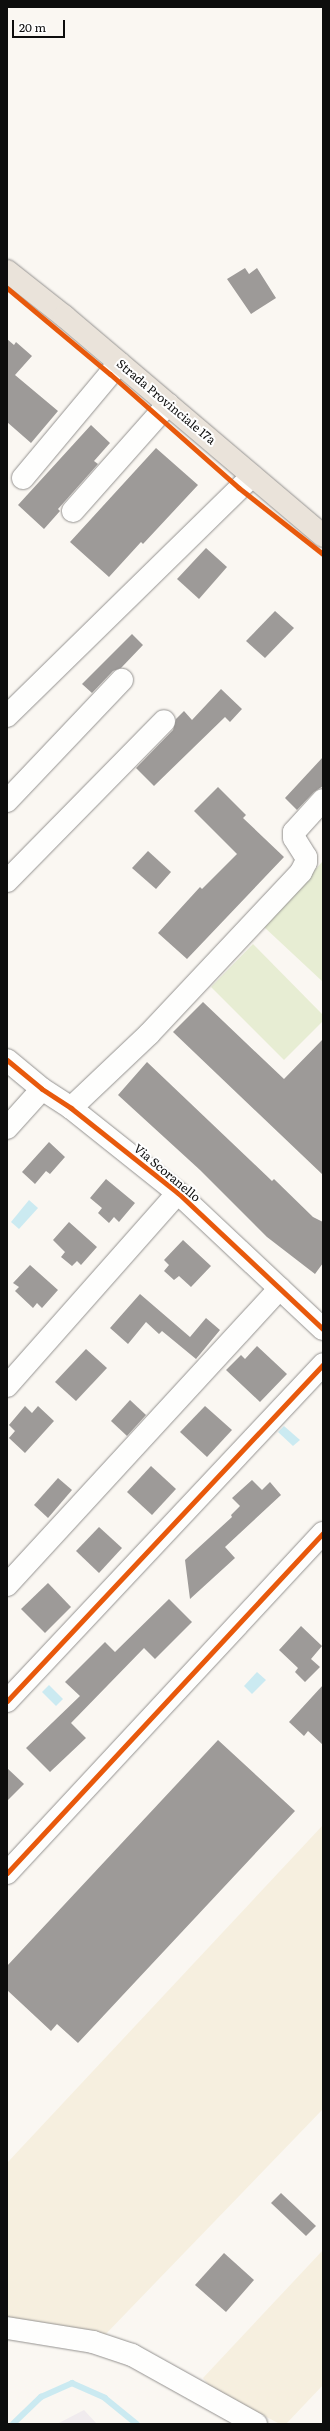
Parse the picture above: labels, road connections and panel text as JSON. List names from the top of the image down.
{
  "streets": {
    "main road": ["Strada Provinciale 17a"],
    "street": ["Via Scoranello"]
  },
  "scale_bar": "20 m"
}
